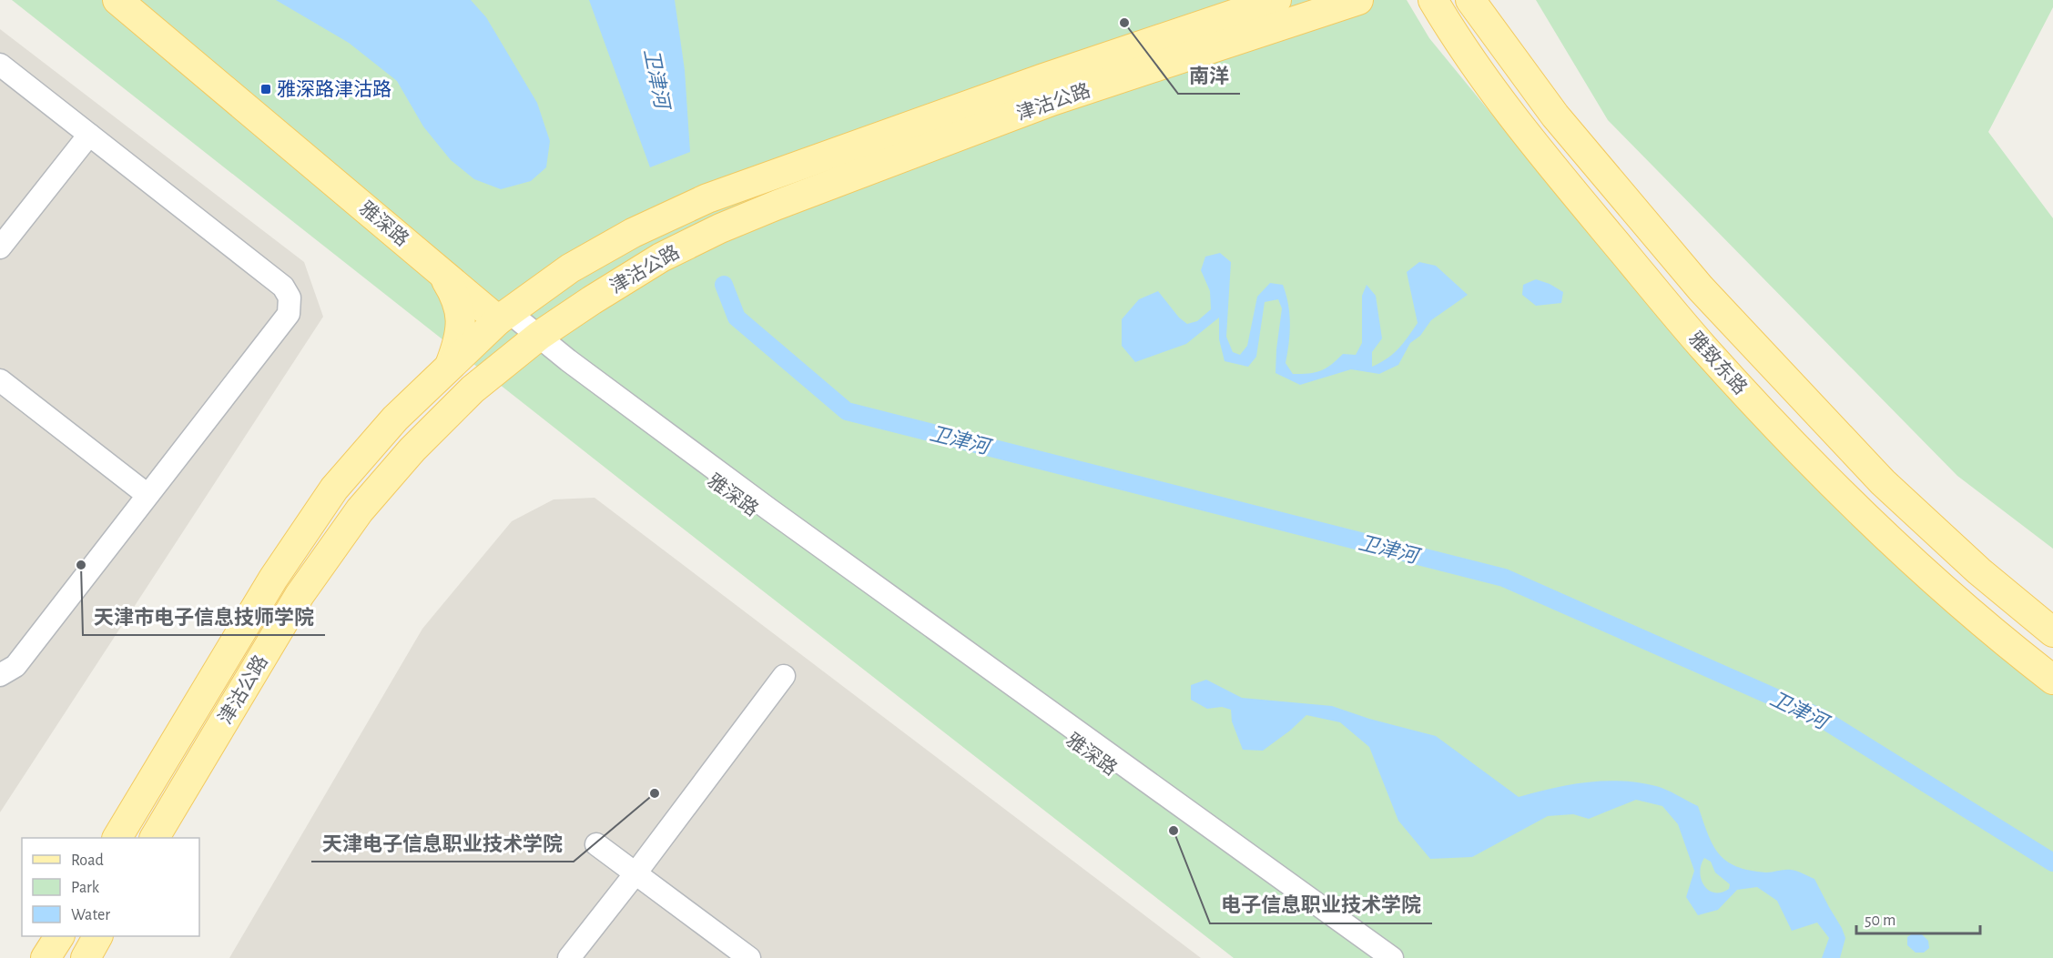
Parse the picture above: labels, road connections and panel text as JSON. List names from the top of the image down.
{
  "streets": {
    "main road": ["津沽公路", "雅深路", "雅致东路"]
  },
  "crossings": [
    ["津沽公路", "雅深路"]
  ],
  "water": ["卫津河"],
  "places": {
    "other": [
      "南洋",
      "天津市电子信息技师学院",
      "天津电子信息职业技术学院",
      "电子信息职业技术学院"
    ],
    "transit": ["雅深路津沽路"]
  },
  "legend": ["Road", "Park", "Water"],
  "scale_bar": "50 m"
}
